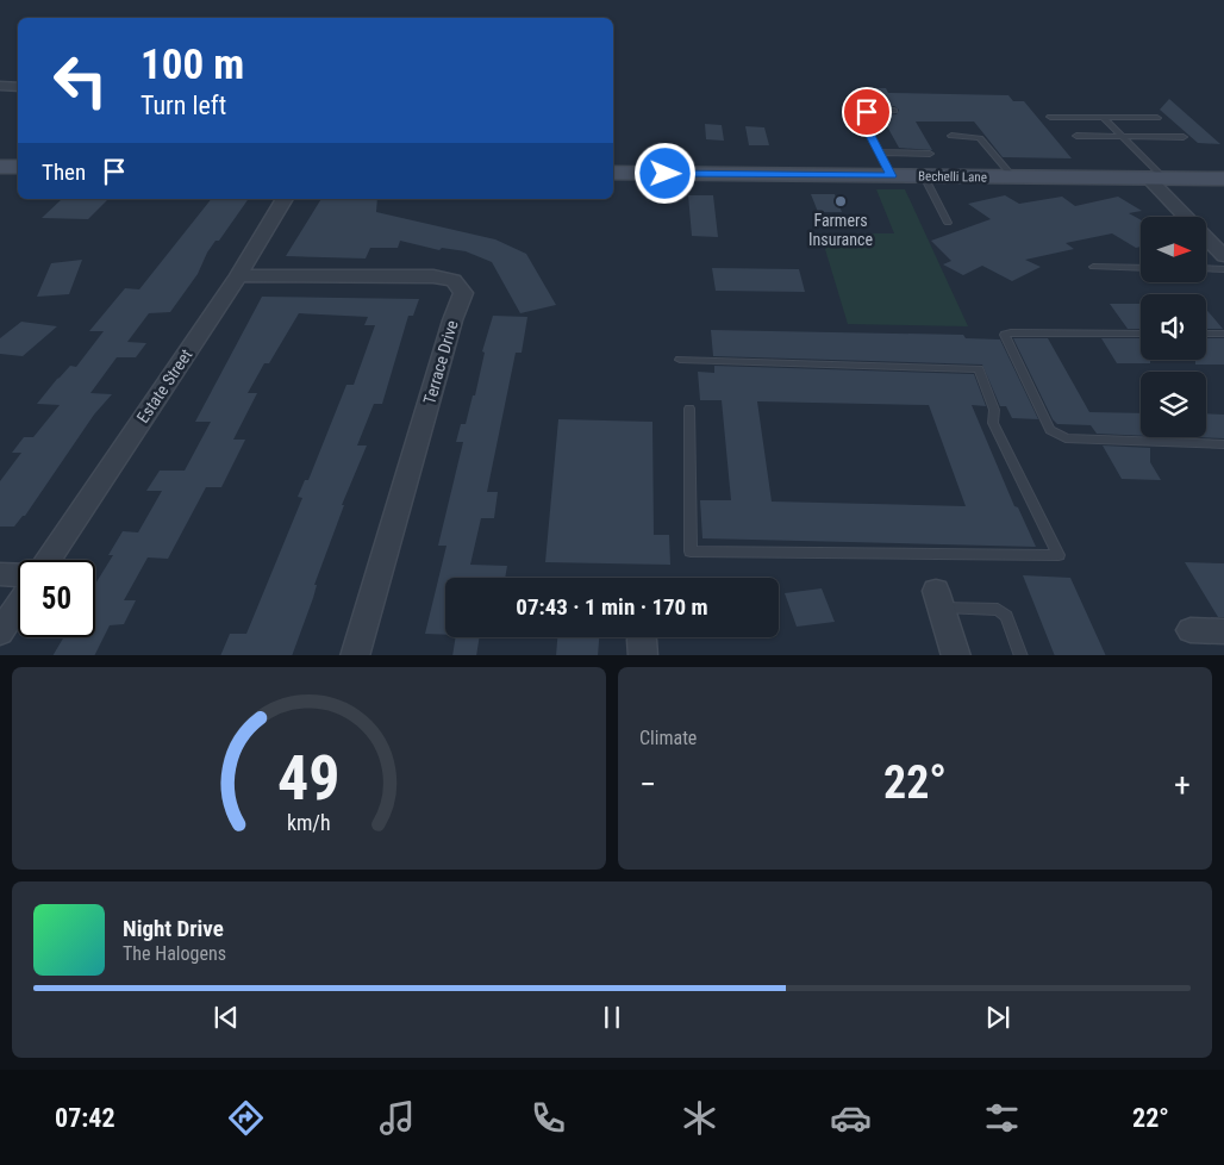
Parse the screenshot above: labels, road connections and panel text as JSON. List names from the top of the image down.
{
  "streets": {
    "main road": ["Bechelli Lane"],
    "street": ["Terrace Drive", "Estate Street"]
  },
  "crossings": [
    ["Terrace Drive", "Estate Street"]
  ],
  "places": ["Farmers Insurance"],
  "north": "right",
  "page": {
    "turn": ["100 m", "Turn left"],
    "then": "Then",
    "limit": "50",
    "trip": "07:43 · 1 min · 170 m",
    "tile": "Climate",
    "heat": ["−", "22°", "+"],
    "song": ["Night Drive", "The Halogens"],
    "tabs": ["07:42", "22°"],
    "gauge": ["49", "km/h"]
  }
}
